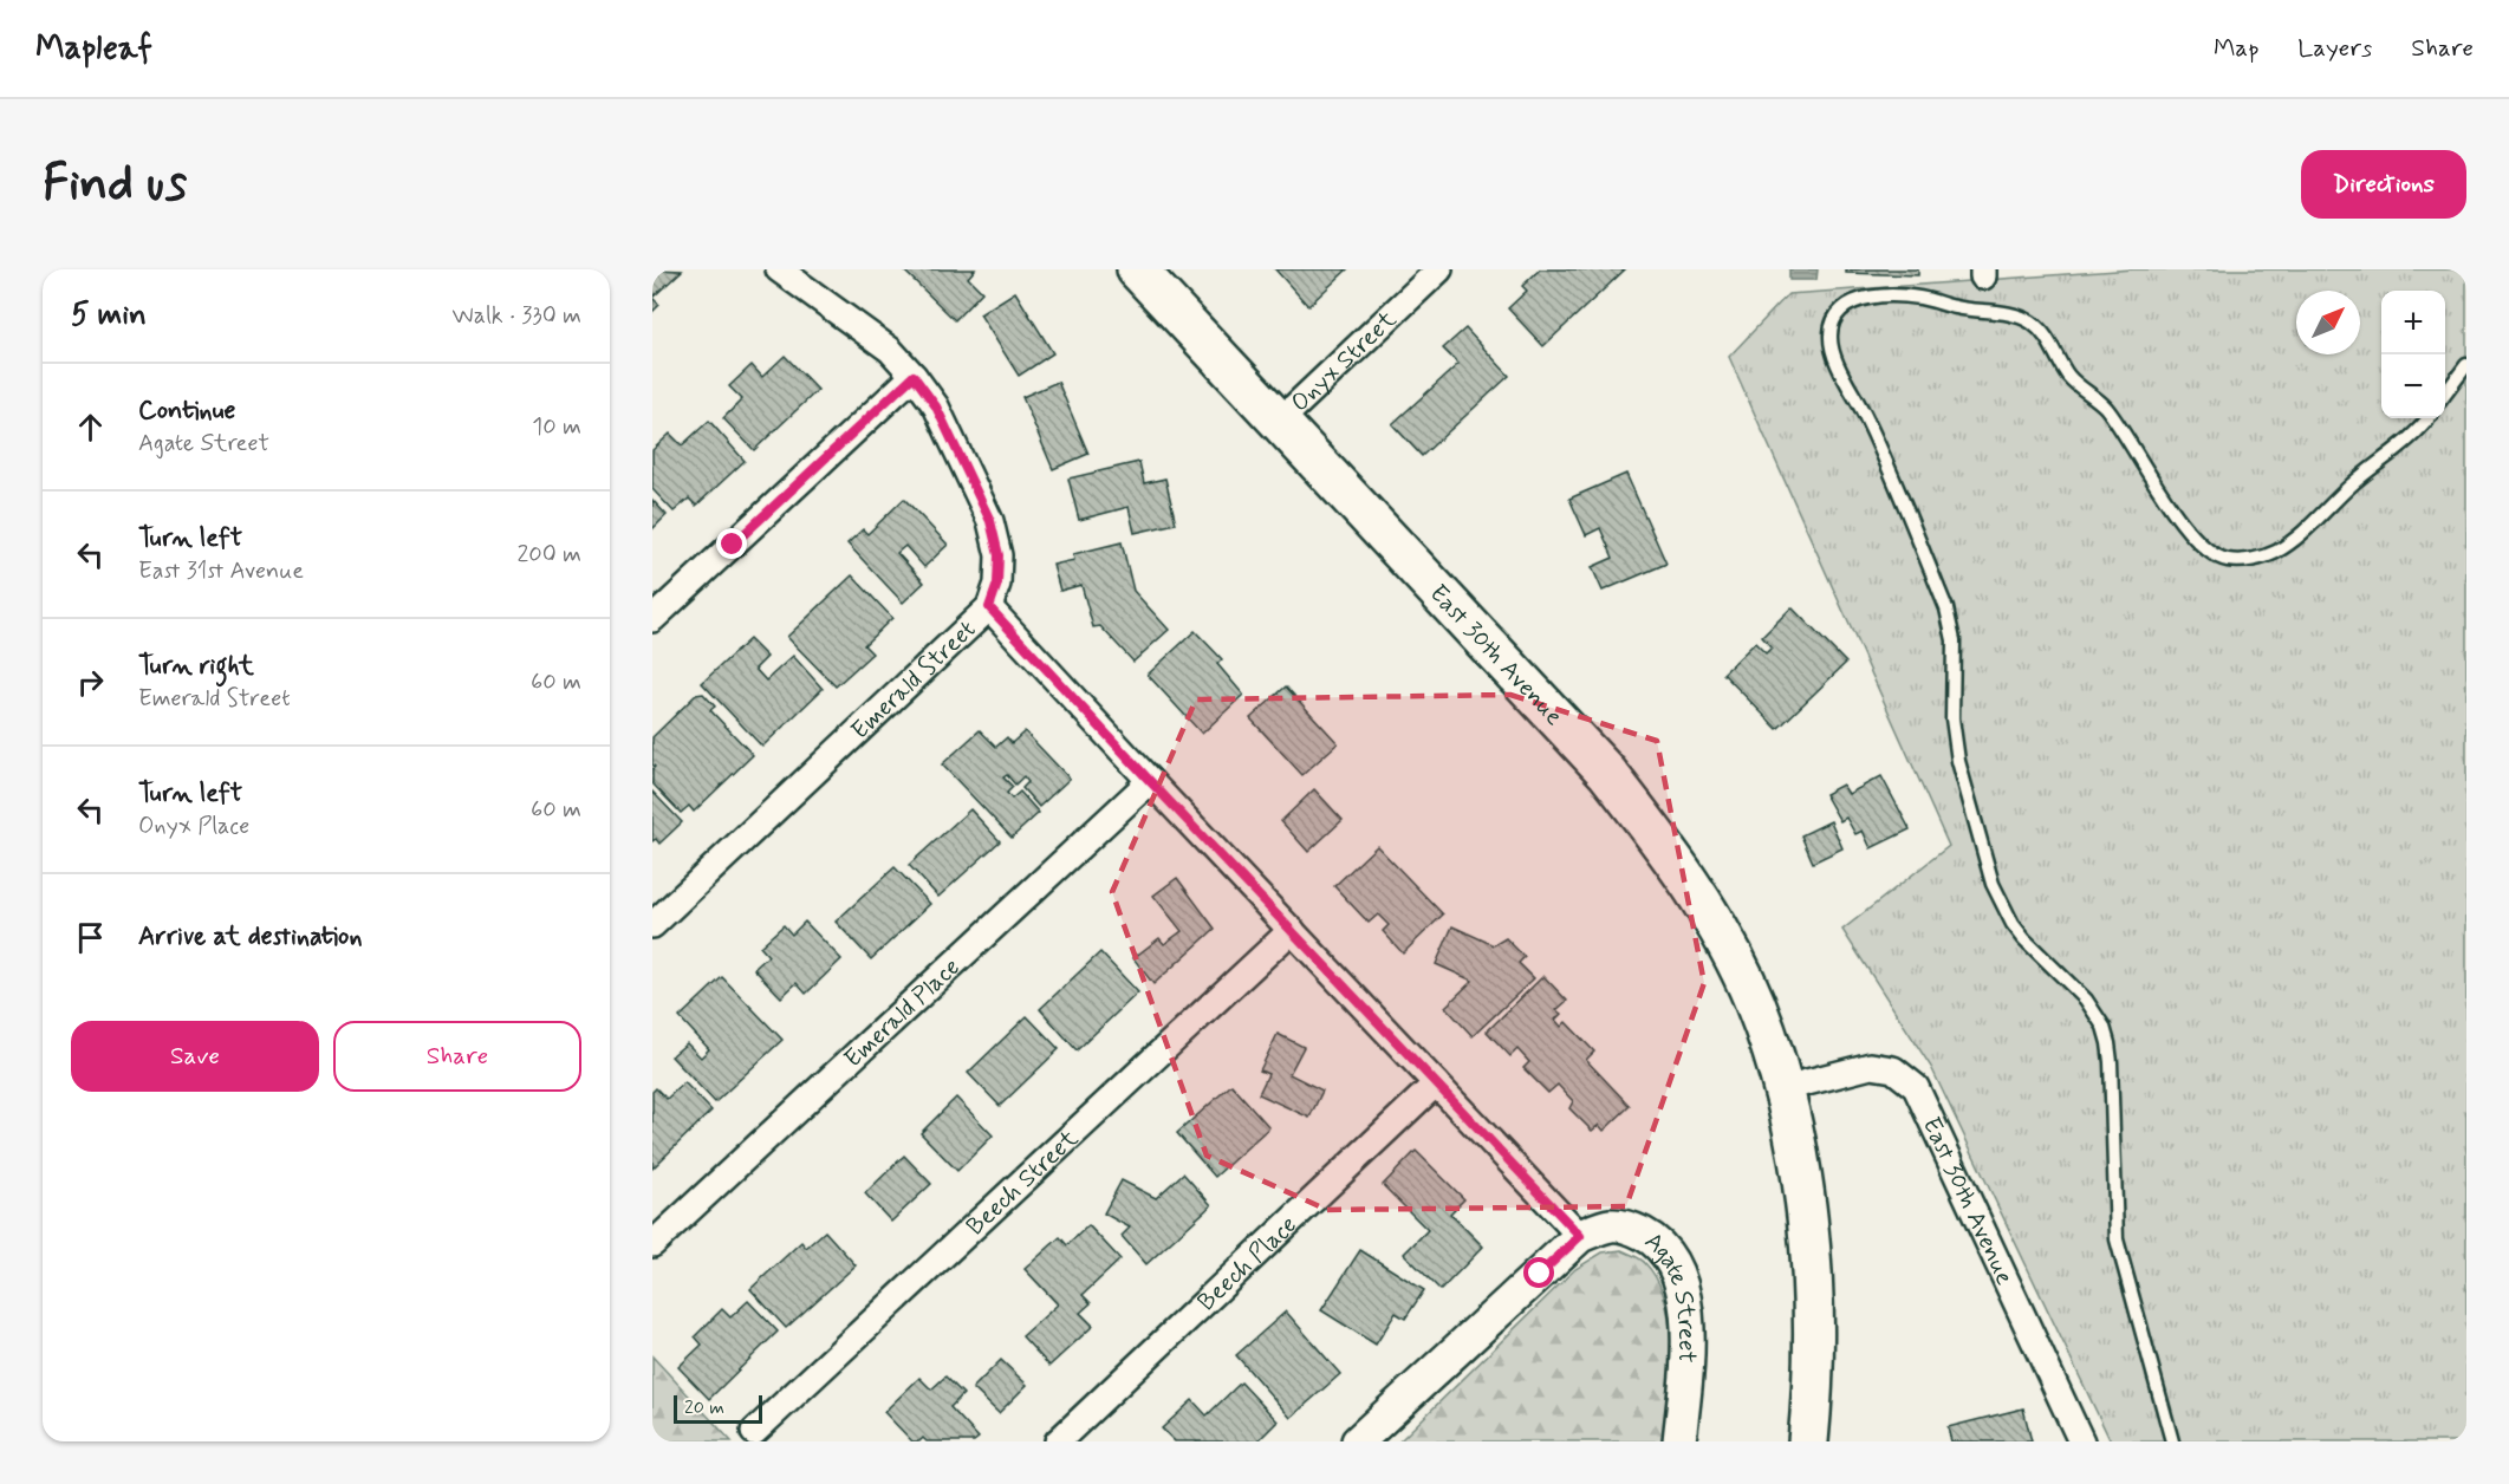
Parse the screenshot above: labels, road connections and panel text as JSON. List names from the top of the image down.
{
  "streets": {
    "main road": ["East 30th Avenue"],
    "street": [
      "Onyx Street",
      "Emerald Street",
      "Emerald Place",
      "Beech Street",
      "Beech Place",
      "Agate Street"
    ]
  },
  "crossings": [
    ["Onyx Street", "East 30th Avenue"]
  ],
  "scale_bar": "20 m",
  "north": "top right",
  "page": {
    "header": "Mapleaf",
    "nav": ["Map", "Layers", "Share"],
    "buttons": [
      "Directions",
      ["Save", "Share"]
    ],
    "title": "Find us",
    "heading": ["5 min", "Walk · 330 m"],
    "map_buttons": ["+", "−"],
    "list": [
      ["Continue", "Agate Street", "10 m"],
      ["Turn left", "East 31st Avenue", "200 m"],
      ["Turn right", "Emerald Street", "60 m"],
      ["Turn left", "Onyx Place", "60 m"],
      "Arrive at destination"
    ],
    "scale": "20 m"
  }
}
